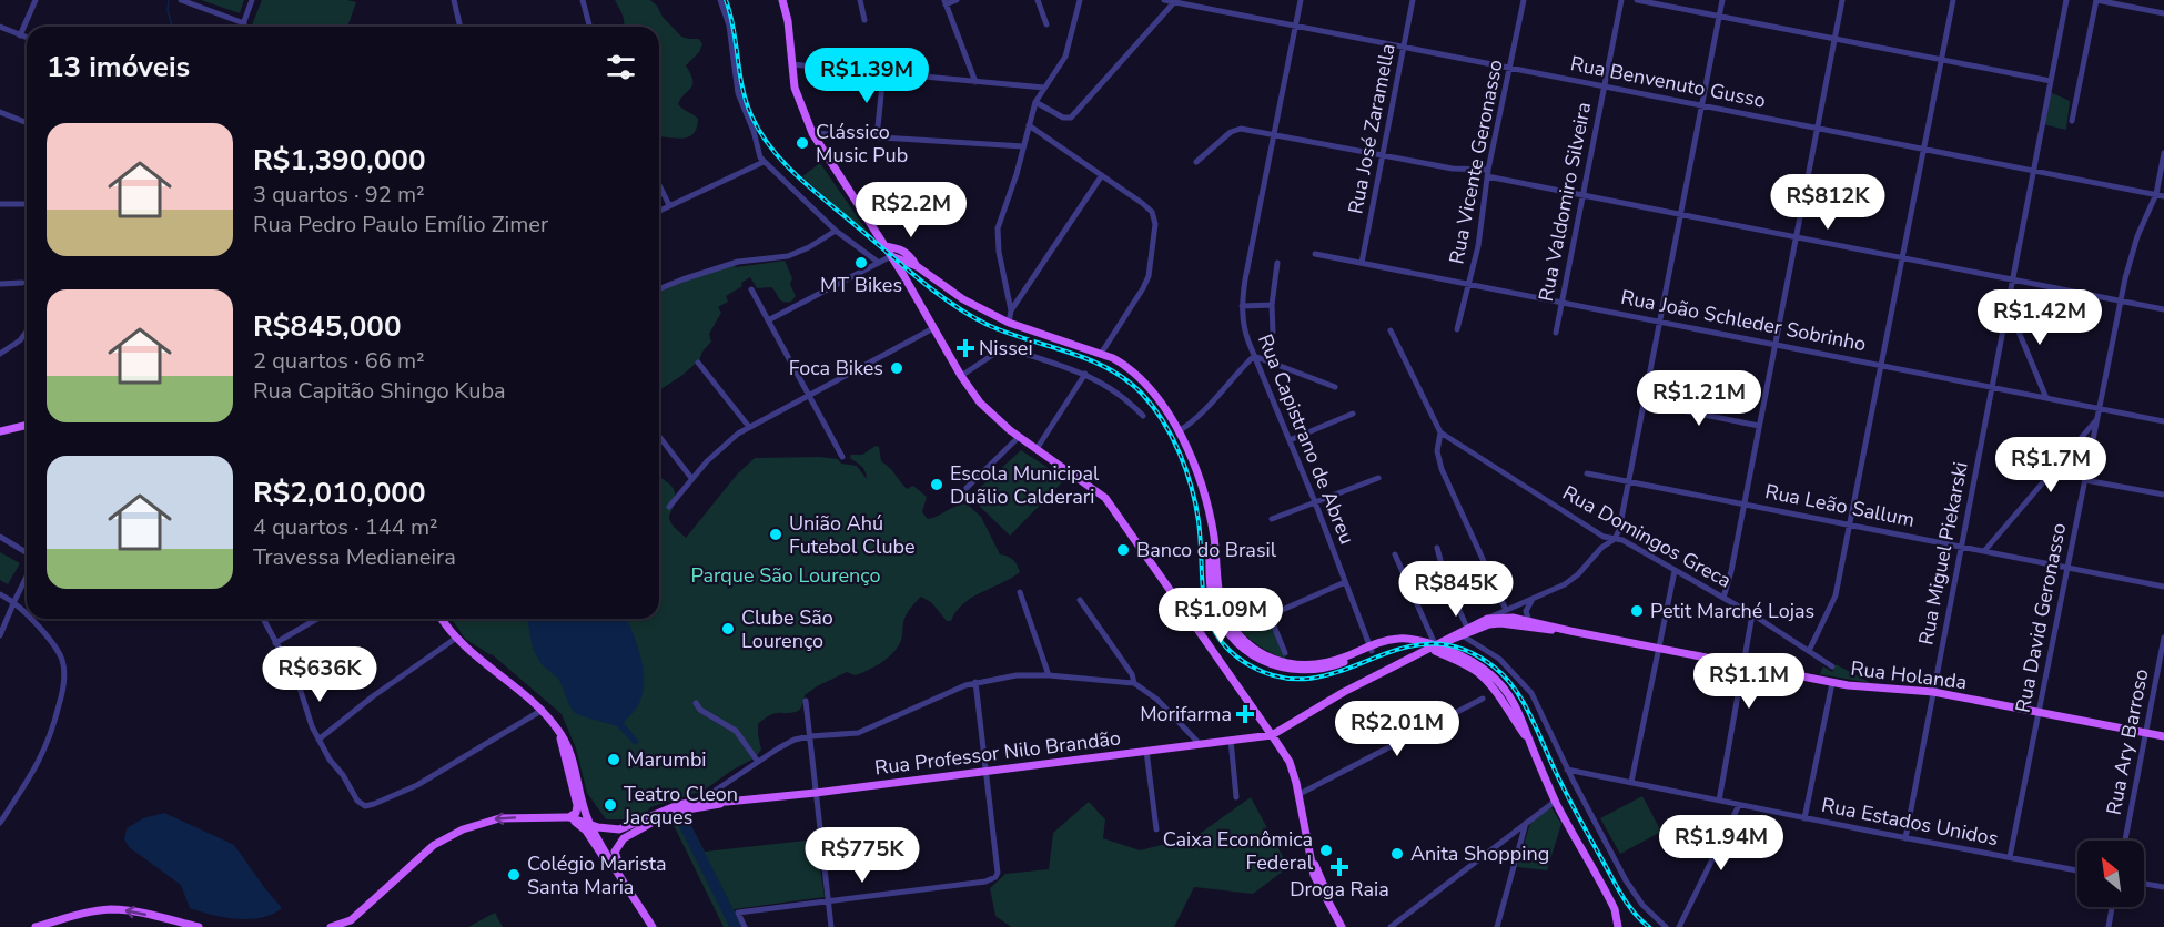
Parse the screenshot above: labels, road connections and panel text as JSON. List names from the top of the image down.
{
  "streets": {
    "main road": ["Rua Holanda", "Rua Professor Nilo Brandão"],
    "street": [
      "Rua Benvenuto Gusso",
      "Rua José Zaramella",
      "Rua Vicente Geronasso",
      "Rua Valdomiro Silveira",
      "Rua João Schleder Sobrinho",
      "Rua Capistrano de Abreu",
      "Rua Leão Sallum",
      "Rua Domingos Greca",
      "Rua Miguel Piekarski",
      "Rua David Geronasso",
      "Rua Ary Barroso",
      "Rua Estados Unidos"
    ]
  },
  "crossings": [
    ["Rua Benvenuto Gusso", "Rua José Zaramella"],
    ["Rua Benvenuto Gusso", "Rua Vicente Geronasso"],
    ["Rua Benvenuto Gusso", "Rua Valdomiro Silveira"],
    ["Rua Benvenuto Gusso", "Rua Capistrano de Abreu"],
    ["Rua Benvenuto Gusso", "Rua Miguel Piekarski"],
    ["Rua Benvenuto Gusso", "Rua David Geronasso"],
    ["Rua José Zaramella", "Rua João Schleder Sobrinho"],
    ["Rua Vicente Geronasso", "Rua João Schleder Sobrinho"],
    ["Rua Valdomiro Silveira", "Rua João Schleder Sobrinho"],
    ["Rua João Schleder Sobrinho", "Rua Miguel Piekarski"],
    ["Rua João Schleder Sobrinho", "Rua David Geronasso"],
    ["Rua Leão Sallum", "Rua Miguel Piekarski"],
    ["Rua Leão Sallum", "Rua David Geronasso"],
    ["Rua Miguel Piekarski", "Rua Holanda"],
    ["Rua Miguel Piekarski", "Rua Estados Unidos"],
    ["Rua David Geronasso", "Rua Holanda"],
    ["Rua David Geronasso", "Rua Estados Unidos"],
    ["Rua Holanda", "Rua Ary Barroso"]
  ],
  "parks": ["Parque São Lourenço"],
  "places": {
    "other": [
      "Clássico Music Pub",
      "MT Bikes",
      "Foca Bikes",
      "Escola Municipal Duãlio Calderari",
      "União Ahú Futebol Clube",
      "Banco do Brasil",
      "Petit Marché Lojas",
      "Clube São Lourenço",
      "Marumbi",
      "Teatro Cleon Jacques",
      "Caixa Econômica Federal",
      "Anita Shopping",
      "Colégio Marista Santa Maria"
    ],
    "health": ["Nissei", "Morifarma", "Droga Raia"]
  },
  "north": "top left",
  "page": {
    "heading": "13 imóveis",
    "price": [
      "R$1.39M",
      "R$812K",
      "R$2.2M",
      "R$1.42M",
      "R$1.21M",
      "R$1.7M",
      "R$845K",
      "R$1.09M",
      "R$636K",
      "R$1.1M",
      "R$2.01M",
      "R$1.94M",
      "R$775K"
    ],
    "list": [
      {
        "name": "R$1,390,000",
        "note": "3 quartos · 92 m² · Rua Pedro Paulo Emílio Zimer"
      },
      {
        "name": "R$845,000",
        "note": "2 quartos · 66 m² · Rua Capitão Shingo Kuba"
      },
      {
        "name": "R$2,010,000",
        "note": "4 quartos · 144 m² · Travessa Medianeira"
      }
    ]
  }
}
